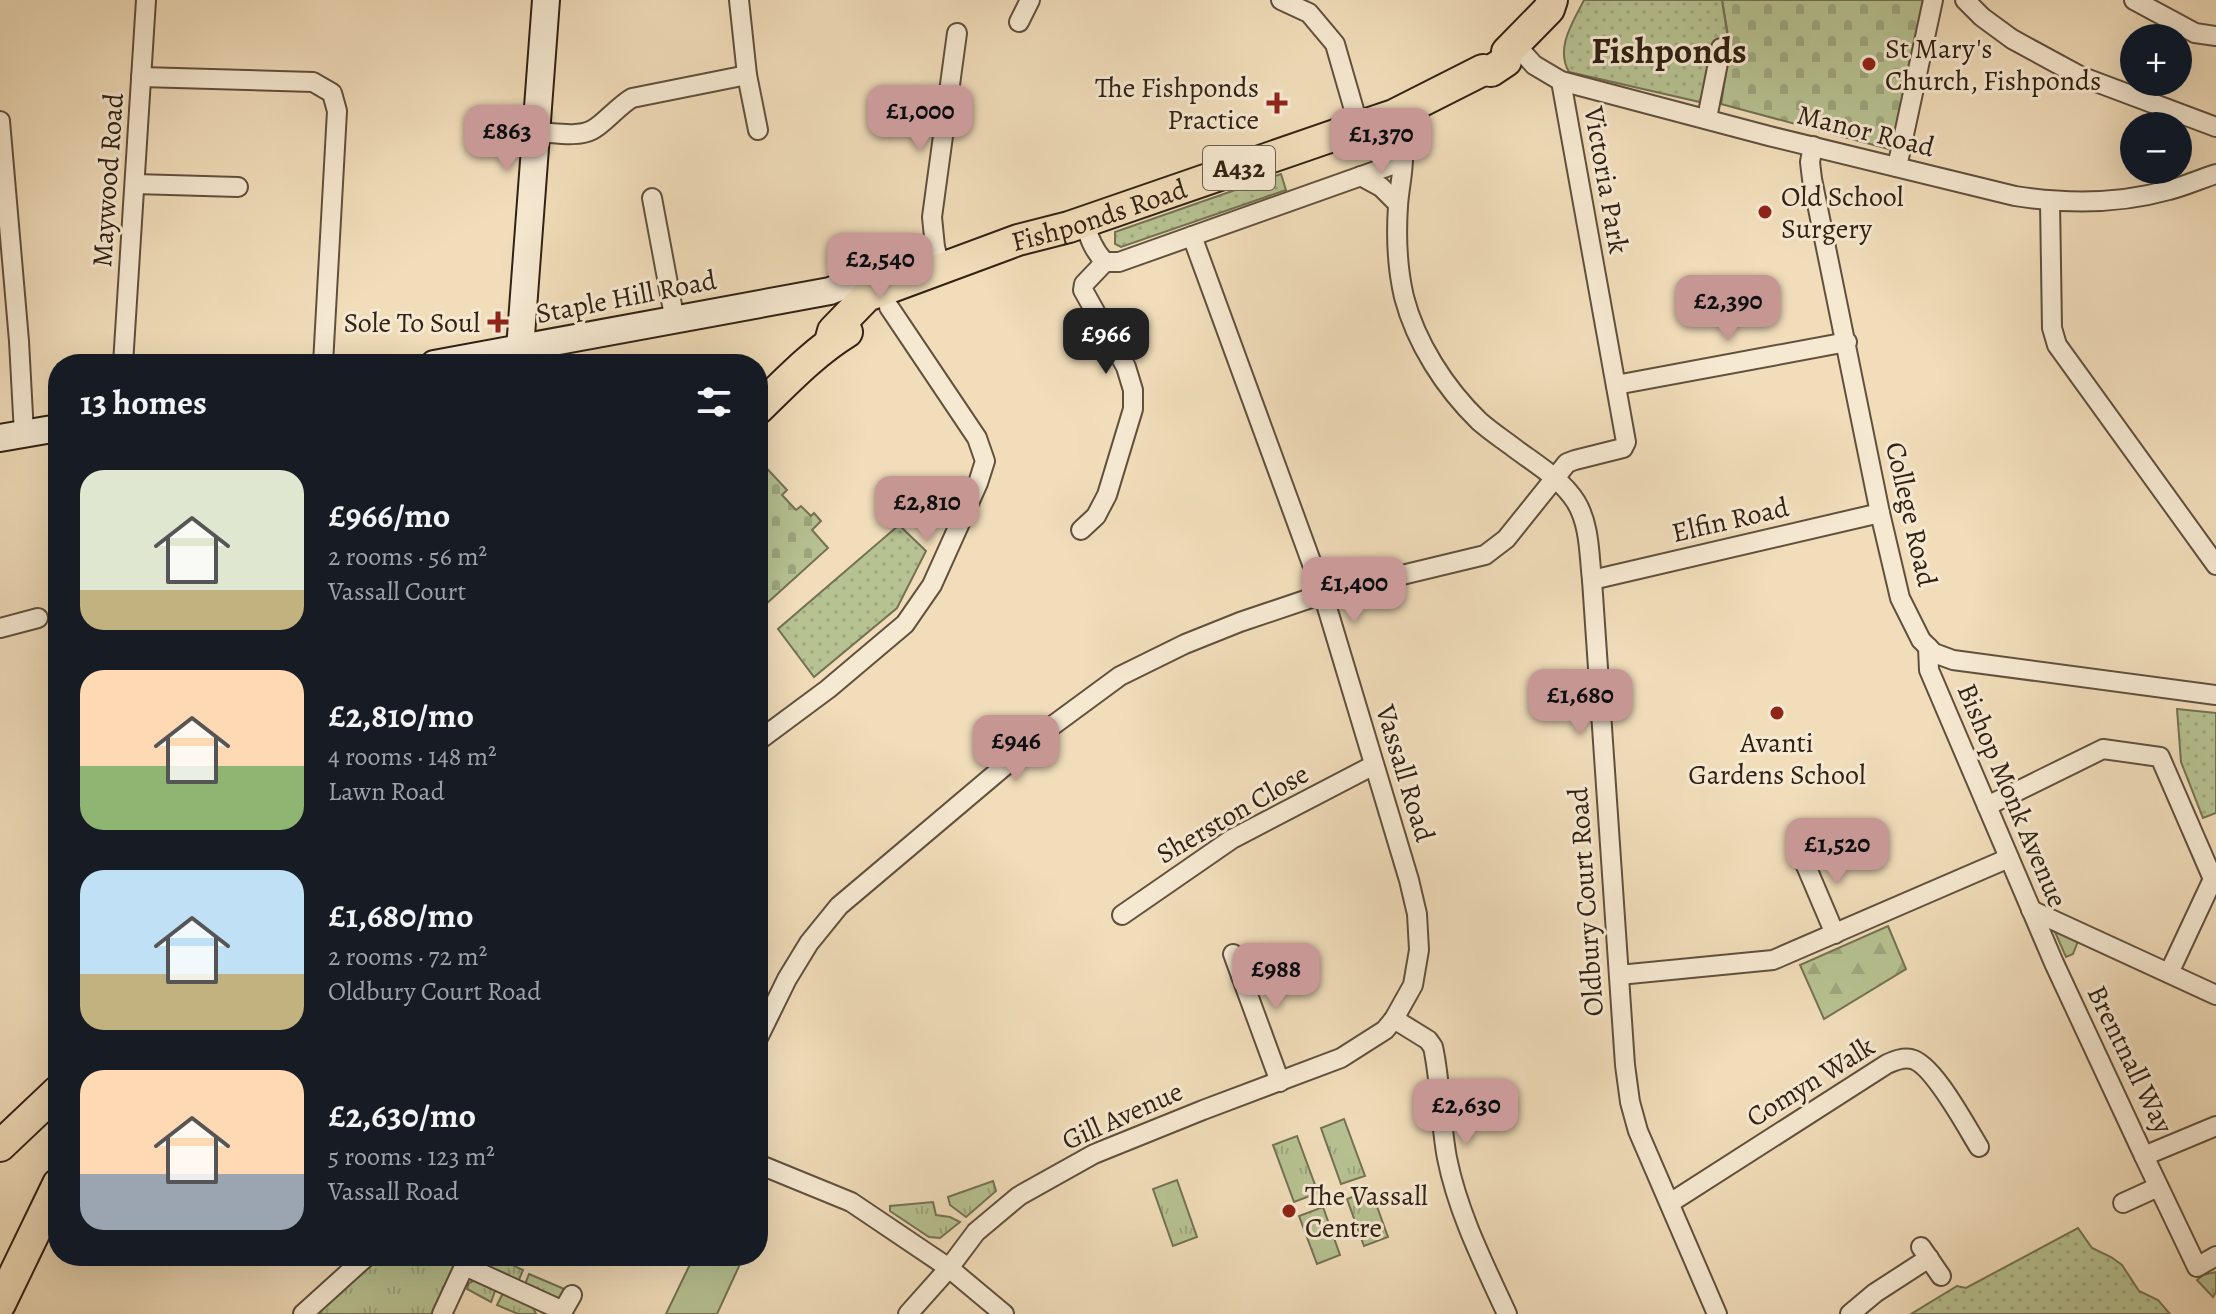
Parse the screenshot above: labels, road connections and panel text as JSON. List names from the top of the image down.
{
  "streets": {
    "main road": ["A432", "Fishponds Road", "Staple Hill Road"],
    "street": [
      "Manor Road",
      "Maywood Road",
      "Victoria Park",
      "College Road",
      "Elfin Road",
      "Vassall Road",
      "Bishop Monk Avenue",
      "Sherston Close",
      "Oldbury Court Road",
      "Brentnall Way",
      "Comyn Walk",
      "Gill Avenue"
    ]
  },
  "crossings": [
    ["Manor Road", "Victoria Park"],
    ["Manor Road", "Fishponds Road"],
    ["Manor Road", "College Road"],
    ["A432", "Fishponds Road"],
    ["A432", "Staple Hill Road"],
    ["Victoria Park", "Oldbury Court Road"],
    ["Fishponds Road", "Staple Hill Road"],
    ["Fishponds Road", "Oldbury Court Road"],
    ["College Road", "Elfin Road"],
    ["College Road", "Bishop Monk Avenue"],
    ["Elfin Road", "Oldbury Court Road"],
    ["Vassall Road", "Sherston Close"],
    ["Vassall Road", "Gill Avenue"],
    ["Bishop Monk Avenue", "Brentnall Way"],
    ["Oldbury Court Road", "Comyn Walk"]
  ],
  "districts": ["Fishponds"],
  "places": {
    "other": [
      "St Mary's Church, Fishponds",
      "Old School Surgery",
      "Avanti Gardens School",
      "The Vassall Centre"
    ],
    "health": ["The Fishponds Practice", "Sole To Soul"]
  },
  "page": {
    "map_buttons": ["+", "−"],
    "price": [
      "£1,000",
      "£863",
      "£1,370",
      "£2,540",
      "£2,390",
      "£966",
      "£2,810",
      "£1,400",
      "£1,680",
      "£946",
      "£1,520",
      "£988",
      "£2,630"
    ],
    "heading": "13 homes",
    "list": [
      {
        "name": "£966/mo",
        "note": "2 rooms · 56 m² · Vassall Court"
      },
      {
        "name": "£2,810/mo",
        "note": "4 rooms · 148 m² · Lawn Road"
      },
      {
        "name": "£1,680/mo",
        "note": "2 rooms · 72 m² · Oldbury Court Road"
      },
      {
        "name": "£2,630/mo",
        "note": "5 rooms · 123 m² · Vassall Road"
      }
    ]
  }
}
